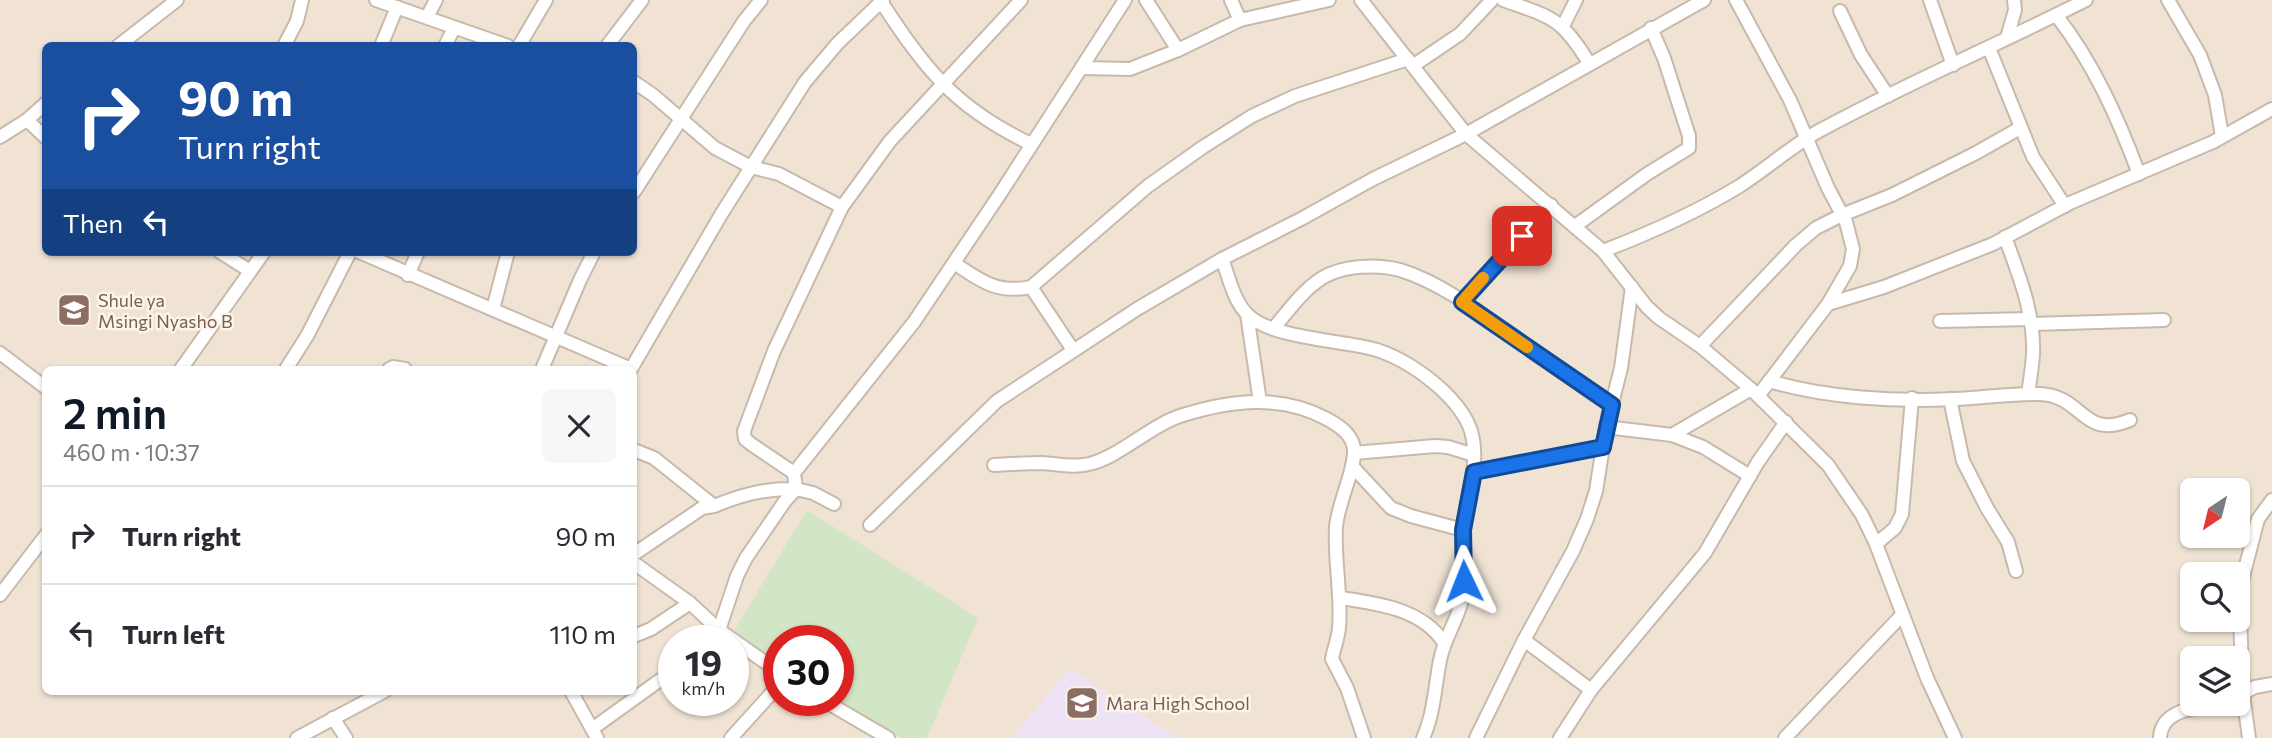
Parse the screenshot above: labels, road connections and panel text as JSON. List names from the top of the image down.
{
  "places": {
    "school or university": ["Shule ya Msingi Nyasho B", "Mara High School"]
  },
  "north": "bottom left",
  "page": {
    "turn": ["90 m", "Turn right"],
    "then": "Then",
    "heading": ["2 min", "460 m · 10:37"],
    "list": [
      {
        "name": "Turn right",
        "value": "90 m"
      },
      {
        "name": "Turn left",
        "value": "110 m"
      }
    ],
    "speed": "19 km/h",
    "limit": "30"
  }
}
